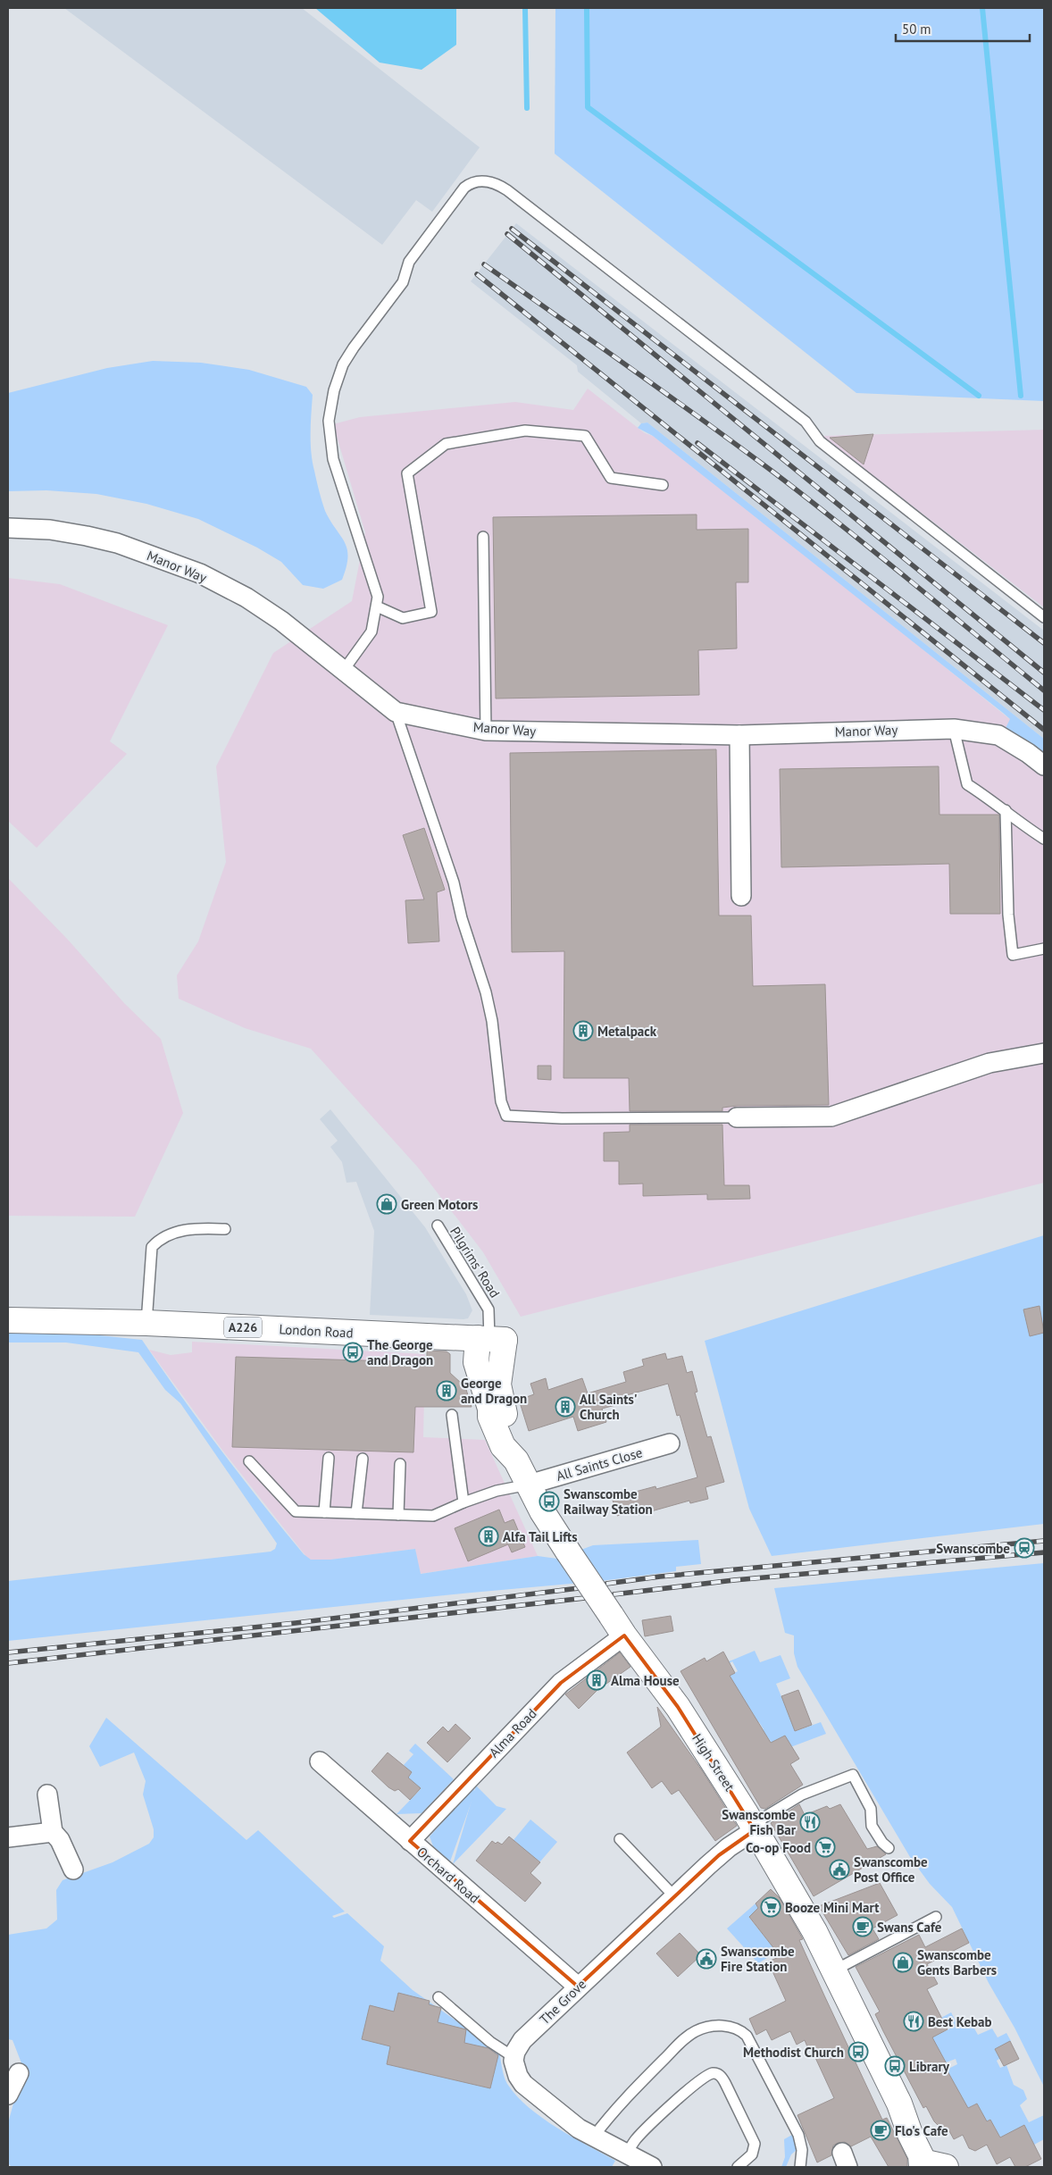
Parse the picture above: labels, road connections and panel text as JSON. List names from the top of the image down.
{
  "streets": {
    "main road": ["A226", "London Road", "High Street"],
    "street": [
      "Manor Way",
      "All Saints Close",
      "Alma Road",
      "Orchard Road",
      "The Grove"
    ],
    "lane": ["Pilgrims' Road"]
  },
  "crossings": [
    ["Pilgrims' Road", "London Road"],
    ["Pilgrims' Road", "High Street"],
    ["London Road", "High Street"],
    ["All Saints Close", "High Street"],
    ["Alma Road", "High Street"],
    ["Alma Road", "Orchard Road"],
    ["High Street", "The Grove"],
    ["Orchard Road", "The Grove"]
  ],
  "places": {
    "building": [
      "Metalpack",
      "George and Dragon",
      "All Saints' Church",
      "Alfa Tail Lifts",
      "Alma House"
    ],
    "shop": ["Green Motors", "Swanscombe Gents Barbers"],
    "bus stop": [
      "The George and Dragon",
      "Swanscombe Railway Station",
      "Methodist Church",
      "Library"
    ],
    "station": ["Swanscombe"],
    "restaurant": ["Swanscombe Fish Bar", "Best Kebab"],
    "supermarket": ["Co-op Food", "Booze Mini Mart"],
    "public building": ["Swanscombe Post Office", "Swanscombe Fire Station"],
    "cafe": ["Swans Cafe", "Flo's Cafe"]
  },
  "scale_bar": "50 m"
}
